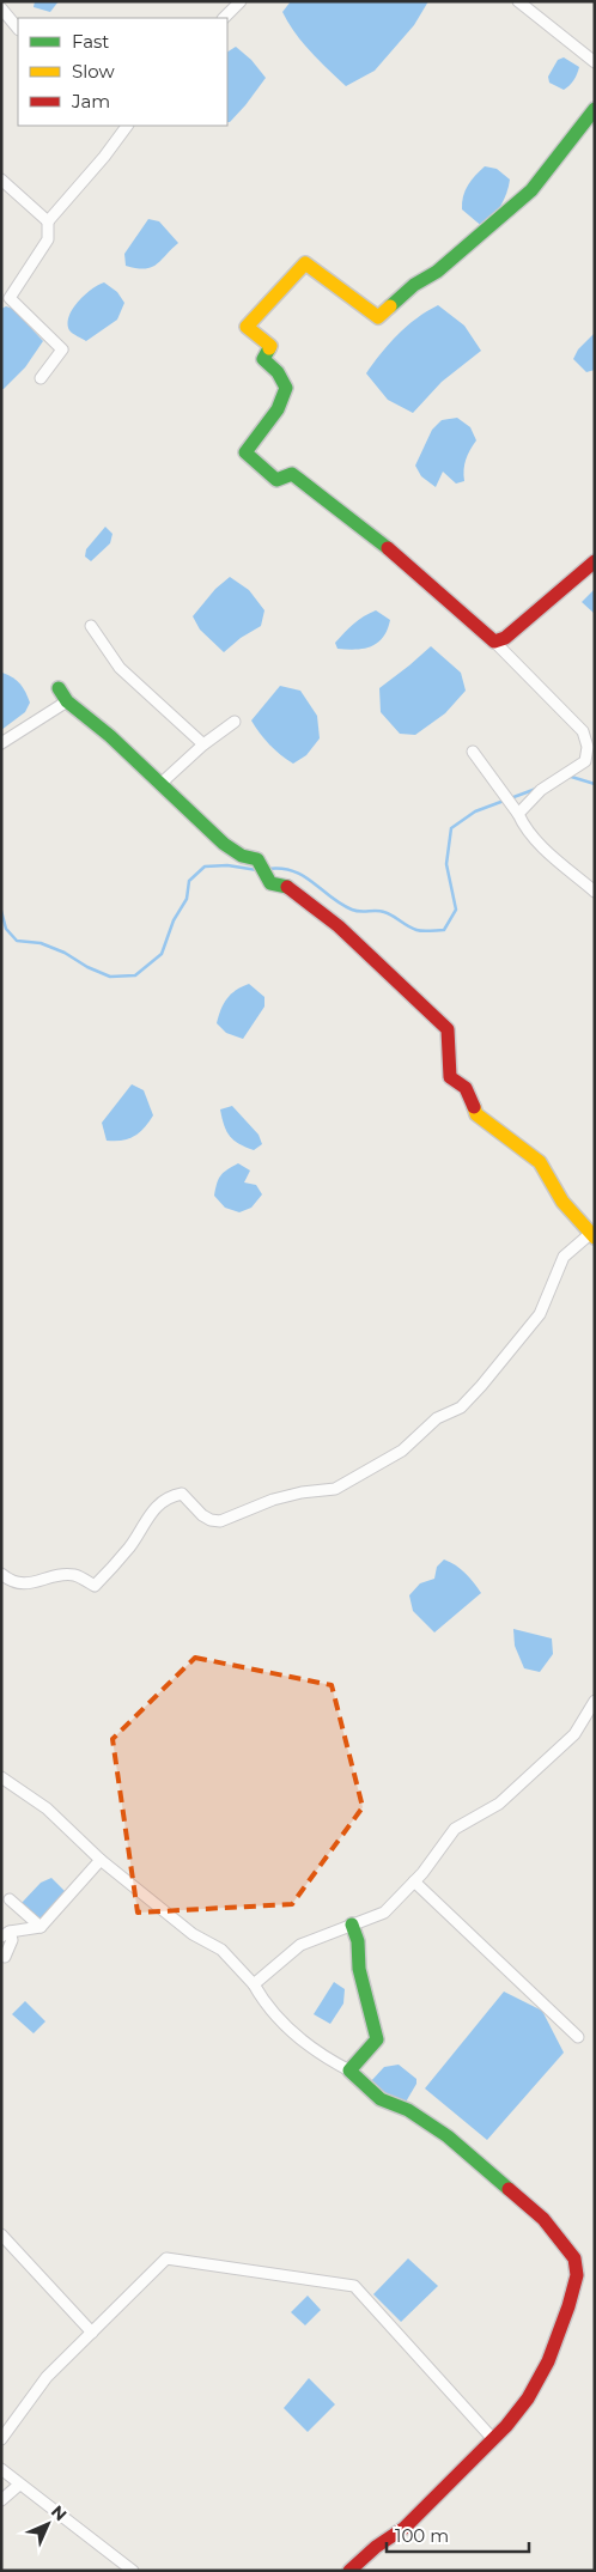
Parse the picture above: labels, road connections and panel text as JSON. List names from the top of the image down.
{
  "legend": ["Fast", "Slow", "Jam"],
  "scale_bar": "100 m",
  "north": "top right"
}
